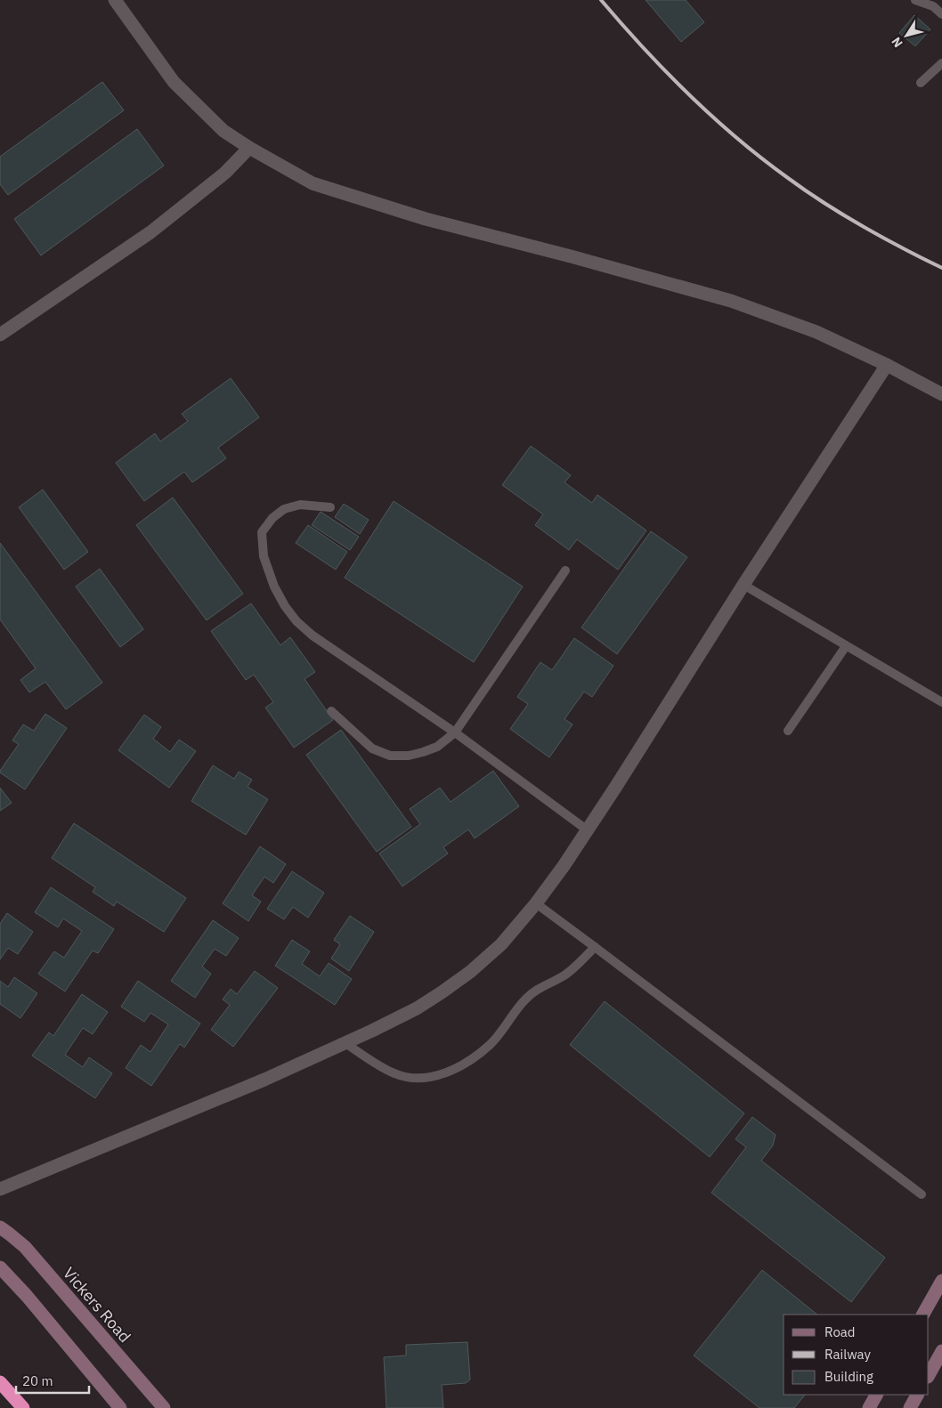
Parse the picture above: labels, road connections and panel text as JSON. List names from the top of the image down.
{
  "streets": {
    "main road": ["Vickers Road"]
  },
  "legend": ["Road", "Railway", "Building"],
  "scale_bar": "20 m",
  "north": "bottom left"
}
